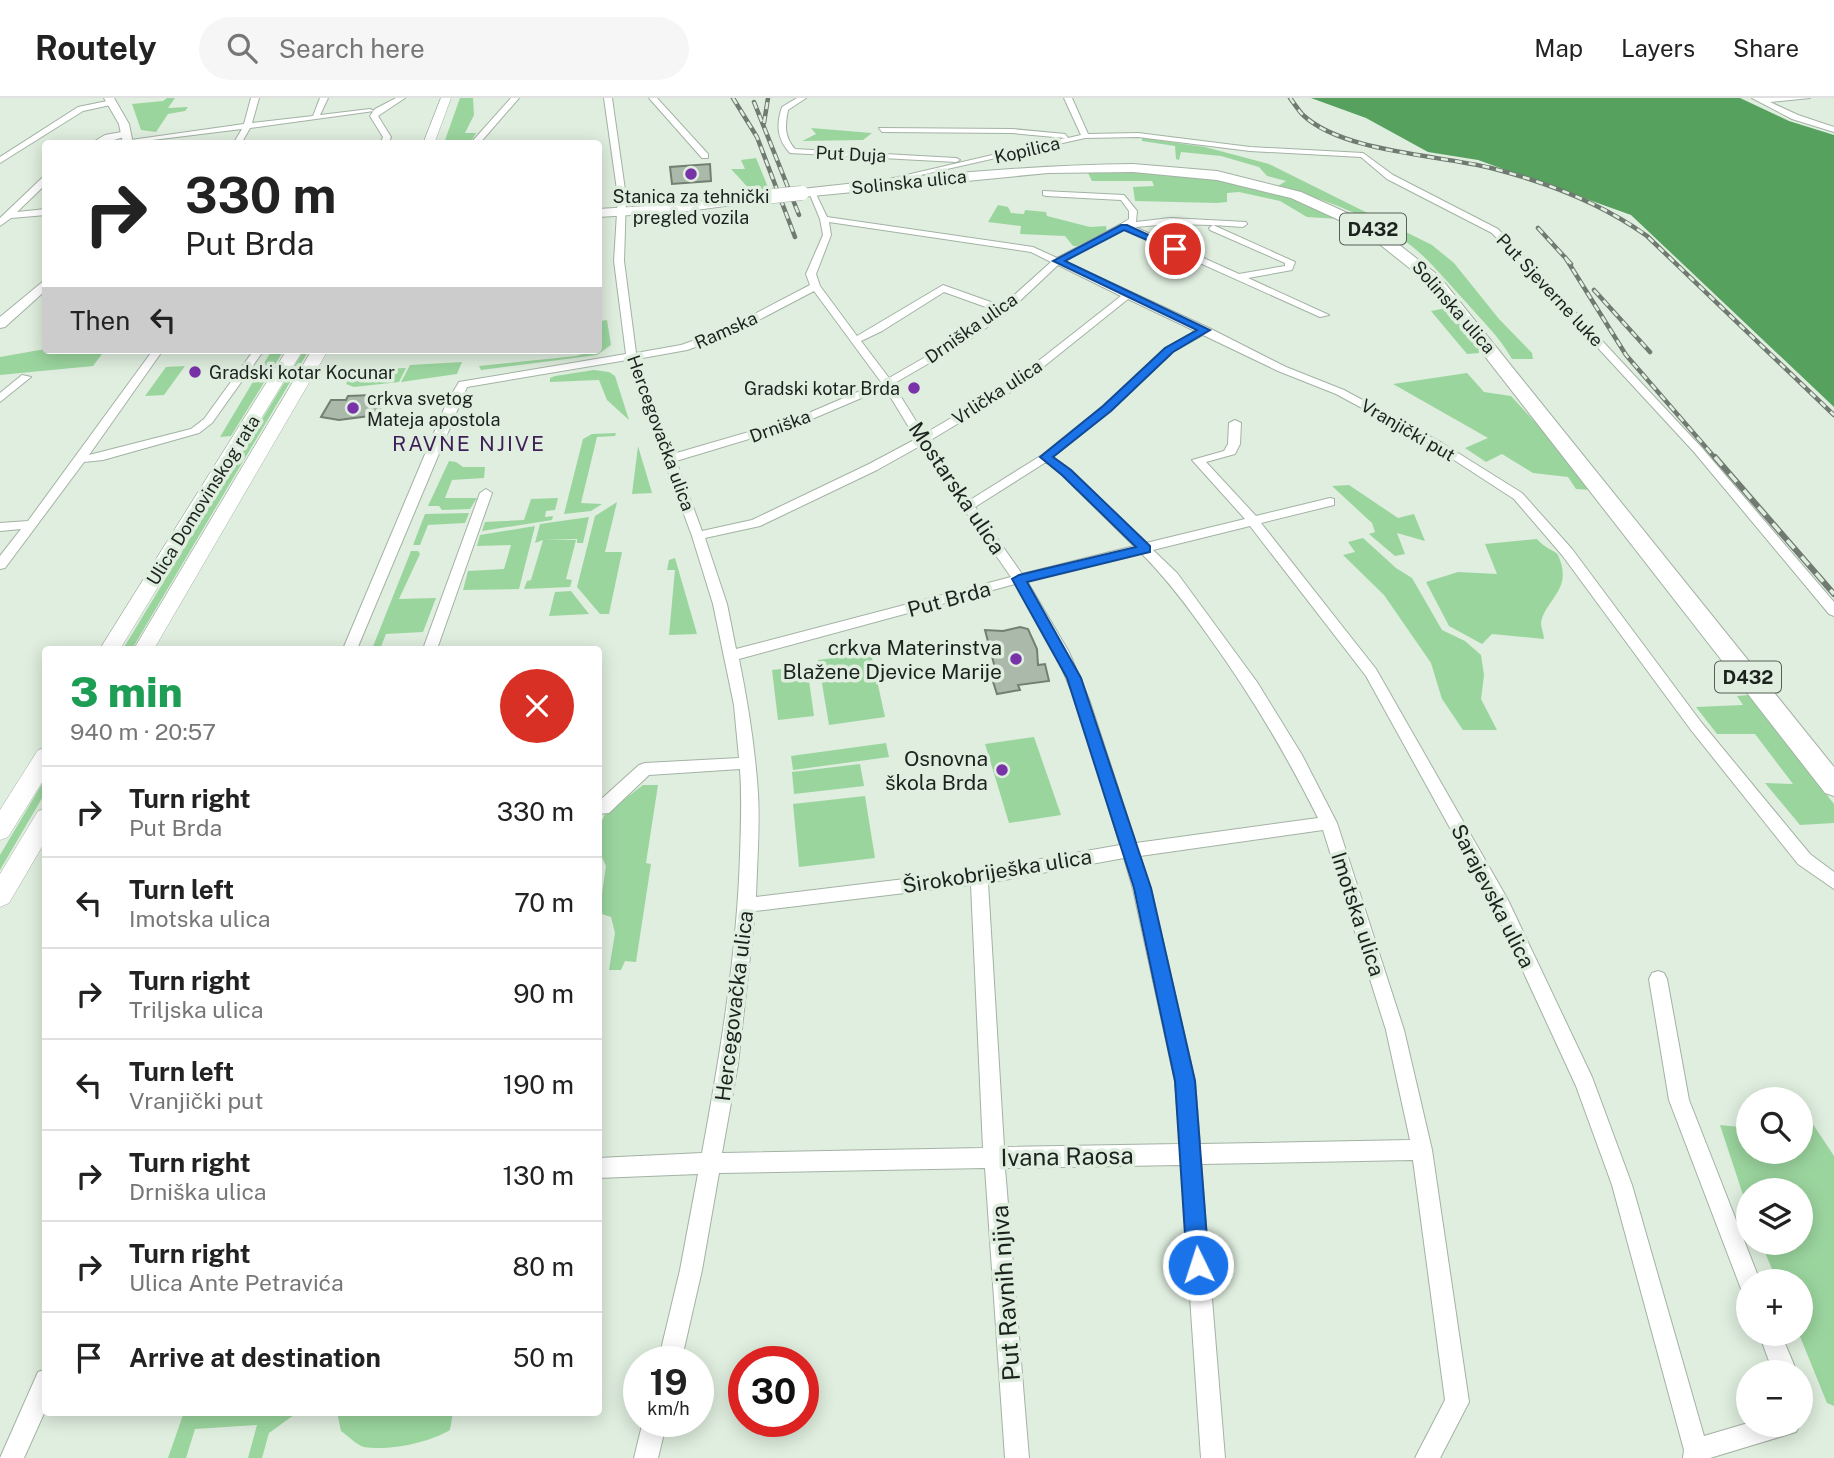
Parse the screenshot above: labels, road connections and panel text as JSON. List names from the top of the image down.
{
  "streets": {
    "main road": ["Solinska ulica", "D432", "Ulica Domovinskog rata"],
    "street": [
      "Kopilica",
      "Put Duja",
      "Put Sjeverne luke",
      "Drniška ulica",
      "Ramska",
      "Vrlička ulica",
      "Drniška",
      "Vranjički put",
      "Hercegovačka ulica",
      "Mostarska ulica",
      "Put Brda",
      "Širokobriješka ulica",
      "Sarajevska ulica",
      "Imotska ulica",
      "Ivana Raosa",
      "Put Ravnih njiva"
    ]
  },
  "crossings": [
    ["Kopilica", "Put Duja"],
    ["Kopilica", "Solinska ulica"],
    ["Kopilica", "Put Sjeverne luke"],
    ["Put Duja", "Put Sjeverne luke"],
    ["Solinska ulica", "D432"],
    ["D432", "Hercegovačka ulica"],
    ["Drniška ulica", "Drniška"],
    ["Drniška ulica", "Vranjički put"],
    ["Drniška ulica", "Mostarska ulica"],
    ["Ramska", "Hercegovačka ulica"],
    ["Ramska", "Mostarska ulica"],
    ["Vrlička ulica", "Vranjički put"],
    ["Vrlička ulica", "Hercegovačka ulica"],
    ["Vrlička ulica", "Mostarska ulica"],
    ["Drniška", "Hercegovačka ulica"],
    ["Drniška", "Mostarska ulica"],
    ["Hercegovačka ulica", "Put Brda"],
    ["Hercegovačka ulica", "Širokobriješka ulica"],
    ["Hercegovačka ulica", "Ivana Raosa"],
    ["Mostarska ulica", "Put Brda"],
    ["Mostarska ulica", "Širokobriješka ulica"],
    ["Mostarska ulica", "Ivana Raosa"],
    ["Put Brda", "Sarajevska ulica"],
    ["Put Brda", "Imotska ulica"],
    ["Širokobriješka ulica", "Imotska ulica"],
    ["Širokobriješka ulica", "Put Ravnih njiva"],
    ["Imotska ulica", "Ivana Raosa"],
    ["Ivana Raosa", "Put Ravnih njiva"]
  ],
  "districts": ["RAVNE NJIVE"],
  "places": [
    "Stanica za tehnički pregled vozila",
    "Gradski kotar Kocunar",
    "Gradski kotar Brda",
    "crkva svetog Mateja apostola",
    "crkva Materinstva Blažene Djevice Marije",
    "Osnovna škola Brda"
  ],
  "page": {
    "header": "Routely",
    "search": "Search here",
    "nav": ["Map", "Layers", "Share"],
    "turn": ["330 m", "Put Brda"],
    "then": "Then",
    "heading": ["3 min", "940 m · 20:57"],
    "list": [
      {
        "name": "Turn right",
        "note": "Put Brda",
        "value": "330 m"
      },
      {
        "name": "Turn left",
        "note": "Imotska ulica",
        "value": "70 m"
      },
      {
        "name": "Turn right",
        "note": "Triljska ulica",
        "value": "90 m"
      },
      {
        "name": "Turn left",
        "note": "Vranjički put",
        "value": "190 m"
      },
      {
        "name": "Turn right",
        "note": "Drniška ulica",
        "value": "130 m"
      },
      {
        "name": "Turn right",
        "note": "Ulica Ante Petravića",
        "value": "80 m"
      },
      {
        "name": "Arrive at destination",
        "value": "50 m"
      }
    ],
    "map_buttons": ["+", "−"],
    "speed": "19 km/h",
    "limit": "30"
  }
}
